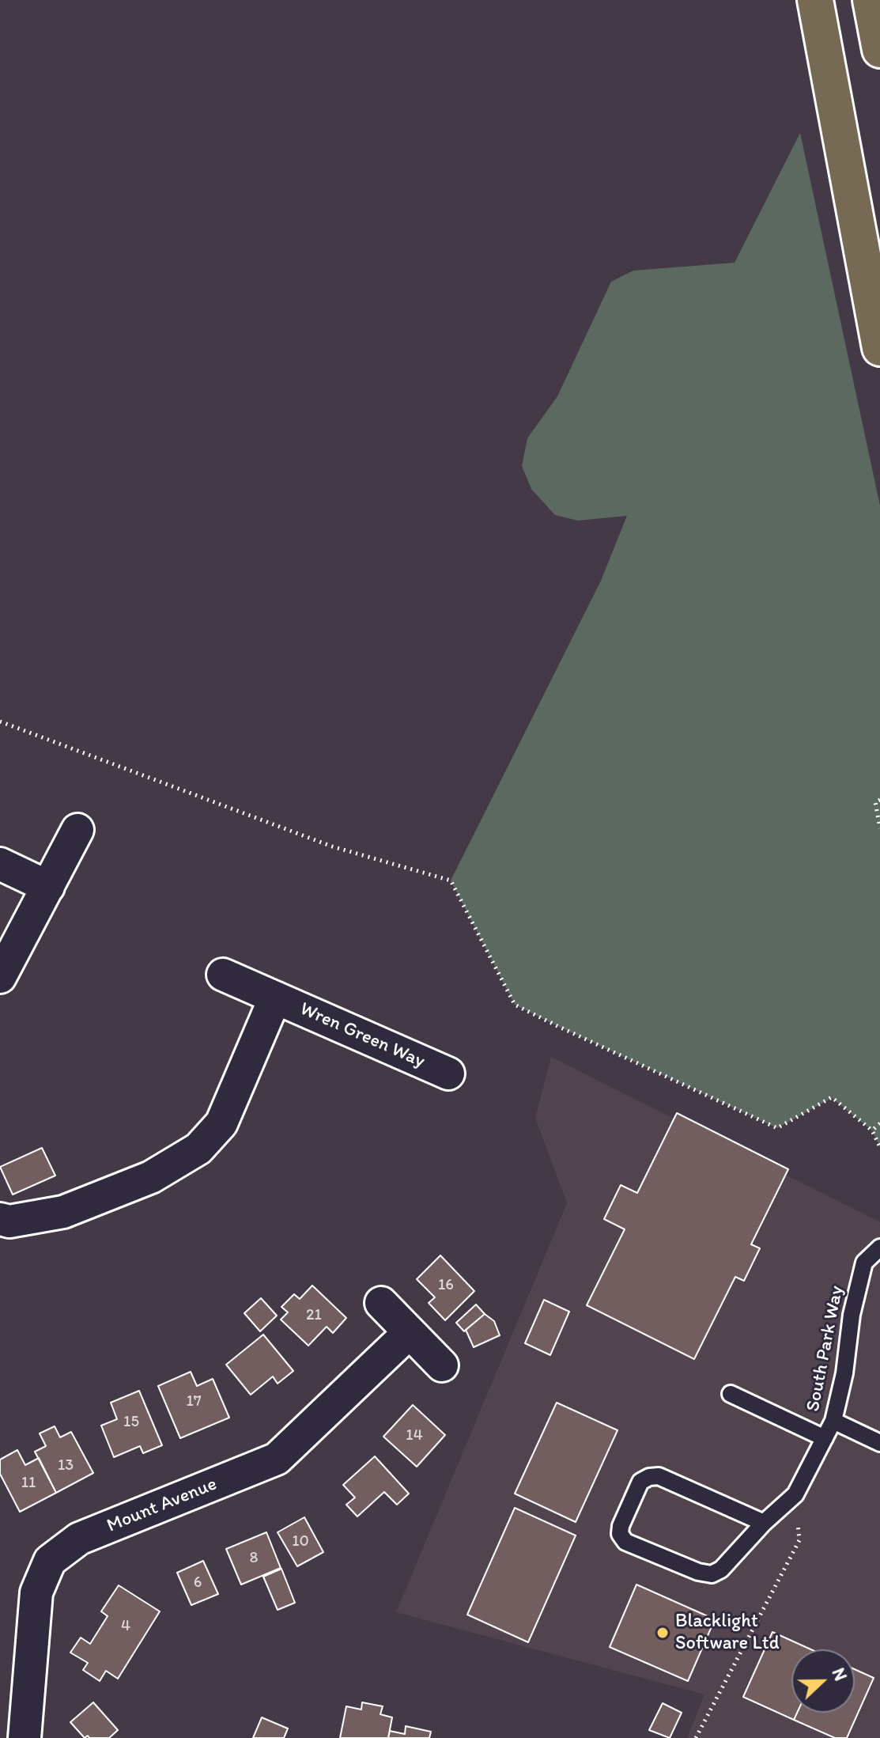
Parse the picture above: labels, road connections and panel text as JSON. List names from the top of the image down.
{
  "streets": {
    "street": ["Wren Green Way", "Mount Avenue"],
    "lane": ["South Park Way"]
  },
  "places": ["Blacklight Software Ltd"],
  "house_numbers": [
    "16",
    "21",
    "17",
    "15",
    "14",
    "13",
    "11",
    "10",
    "8",
    "6",
    "4"
  ],
  "north": "right"
}
